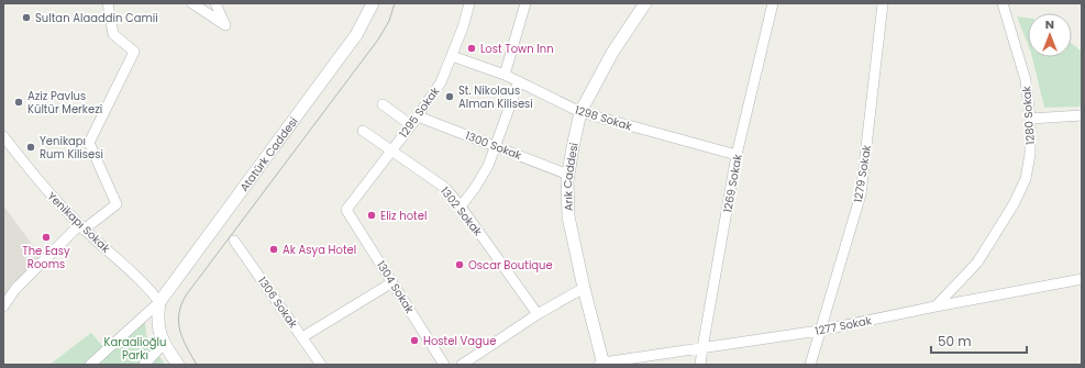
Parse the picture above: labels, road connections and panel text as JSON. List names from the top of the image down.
{
  "streets": {
    "street": [
      "1295 Sokak",
      "1280 Sokak",
      "1298 Sokak",
      "1300 Sokak",
      "Atatürk Caddesi",
      "1279 Sokak",
      "Arık Caddesi",
      "1269 Sokak",
      "1302 Sokak",
      "Yenikapı Sokak",
      "1304 Sokak",
      "1306 Sokak",
      "1277 Sokak"
    ]
  },
  "crossings": [
    ["1295 Sokak", "1298 Sokak"],
    ["1295 Sokak", "1300 Sokak"],
    ["1295 Sokak", "1302 Sokak"],
    ["1295 Sokak", "1304 Sokak"],
    ["1280 Sokak", "1277 Sokak"],
    ["1298 Sokak", "Arık Caddesi"],
    ["1298 Sokak", "1269 Sokak"],
    ["1300 Sokak", "Arık Caddesi"],
    ["Atatürk Caddesi", "Yenikapı Sokak"],
    ["1279 Sokak", "1277 Sokak"],
    ["Arık Caddesi", "1277 Sokak"],
    ["1269 Sokak", "1277 Sokak"]
  ],
  "parks": ["Karaalioğlu Parkı"],
  "places": [
    "Sultan Alaaddin Camii",
    "Lost Town Inn",
    "St. Nikolaus Alman Kilisesi",
    "Aziz Pavlus Kültür Merkezi",
    "Yenikapı Rum Kilisesi",
    "Eliz hotel",
    "The Easy Rooms",
    "Ak Asya Hotel",
    "Oscar Boutique",
    "Hostel Vague"
  ],
  "scale_bar": "50 m",
  "north": "top"
}
